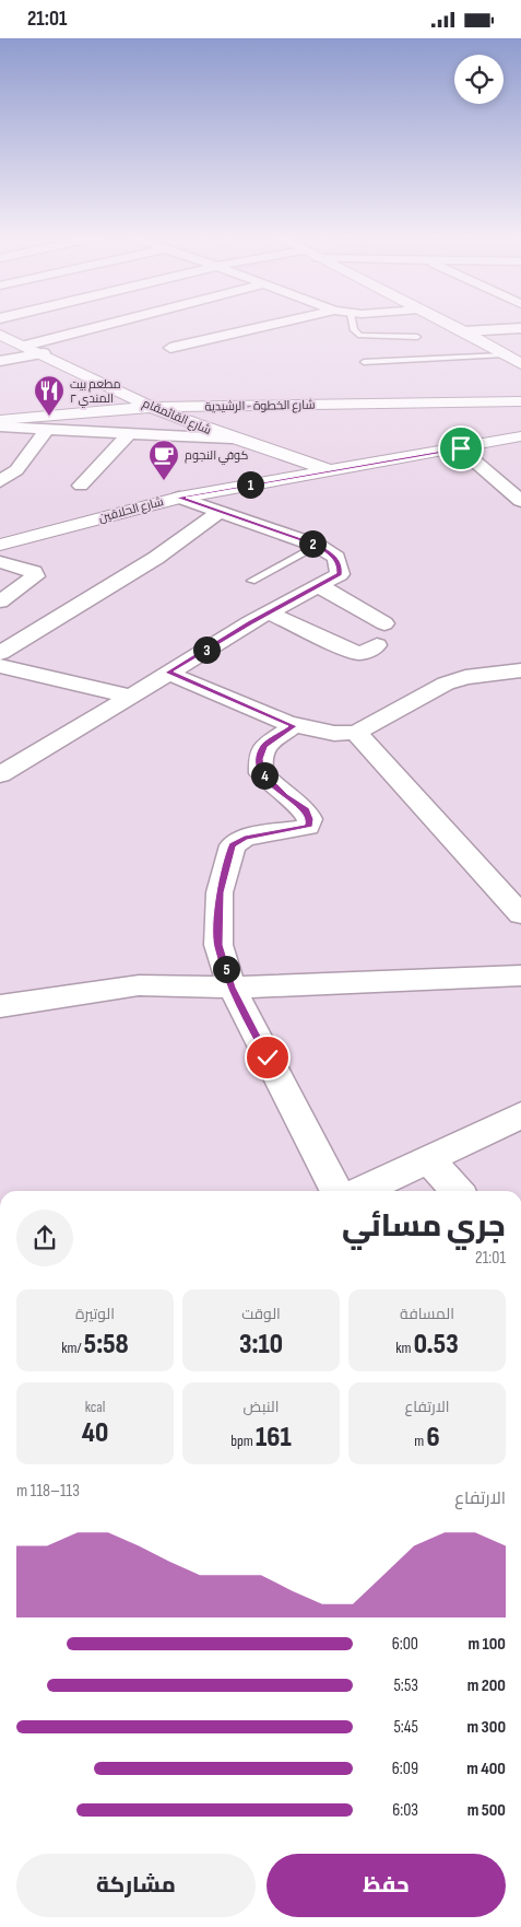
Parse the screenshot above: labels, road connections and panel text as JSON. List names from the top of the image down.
{
  "streets": {
    "street": ["شارع الخطوة - الرشيدية", "شارع القائمقام", "شارع الحلاقين"]
  },
  "crossings": [
    ["شارع الخطوة - الرشيدية", "شارع القائمقام"],
    ["شارع القائمقام", "شارع الحلاقين"]
  ],
  "places": {
    "restaurant": ["مطعم بيت المندي ٢"],
    "cafe": ["كوفي النجوم"]
  },
  "page": {
    "status": "21:01",
    "pins": [
      "1",
      "2",
      "3",
      "4",
      "5"
    ],
    "heading": ["جري مسائي", "21:01"],
    "stats": [
      ["المسافة", "0.53 km"],
      ["الوقت", "3:10"],
      ["الوتيرة", "5:58 /km"],
      ["الارتفاع", "6 m"],
      ["النبض", "161 bpm"],
      ["kcal", "40"]
    ],
    "chart": ["الارتفاع", "113–118 m"],
    "list": [
      {
        "name": "100 m",
        "note": "6:00"
      },
      {
        "name": "200 m",
        "note": "5:53"
      },
      {
        "name": "300 m",
        "note": "5:45"
      },
      {
        "name": "400 m",
        "note": "6:09"
      },
      {
        "name": "500 m",
        "note": "6:03"
      }
    ],
    "buttons": ["حفظ", "مشاركة"]
  }
}
